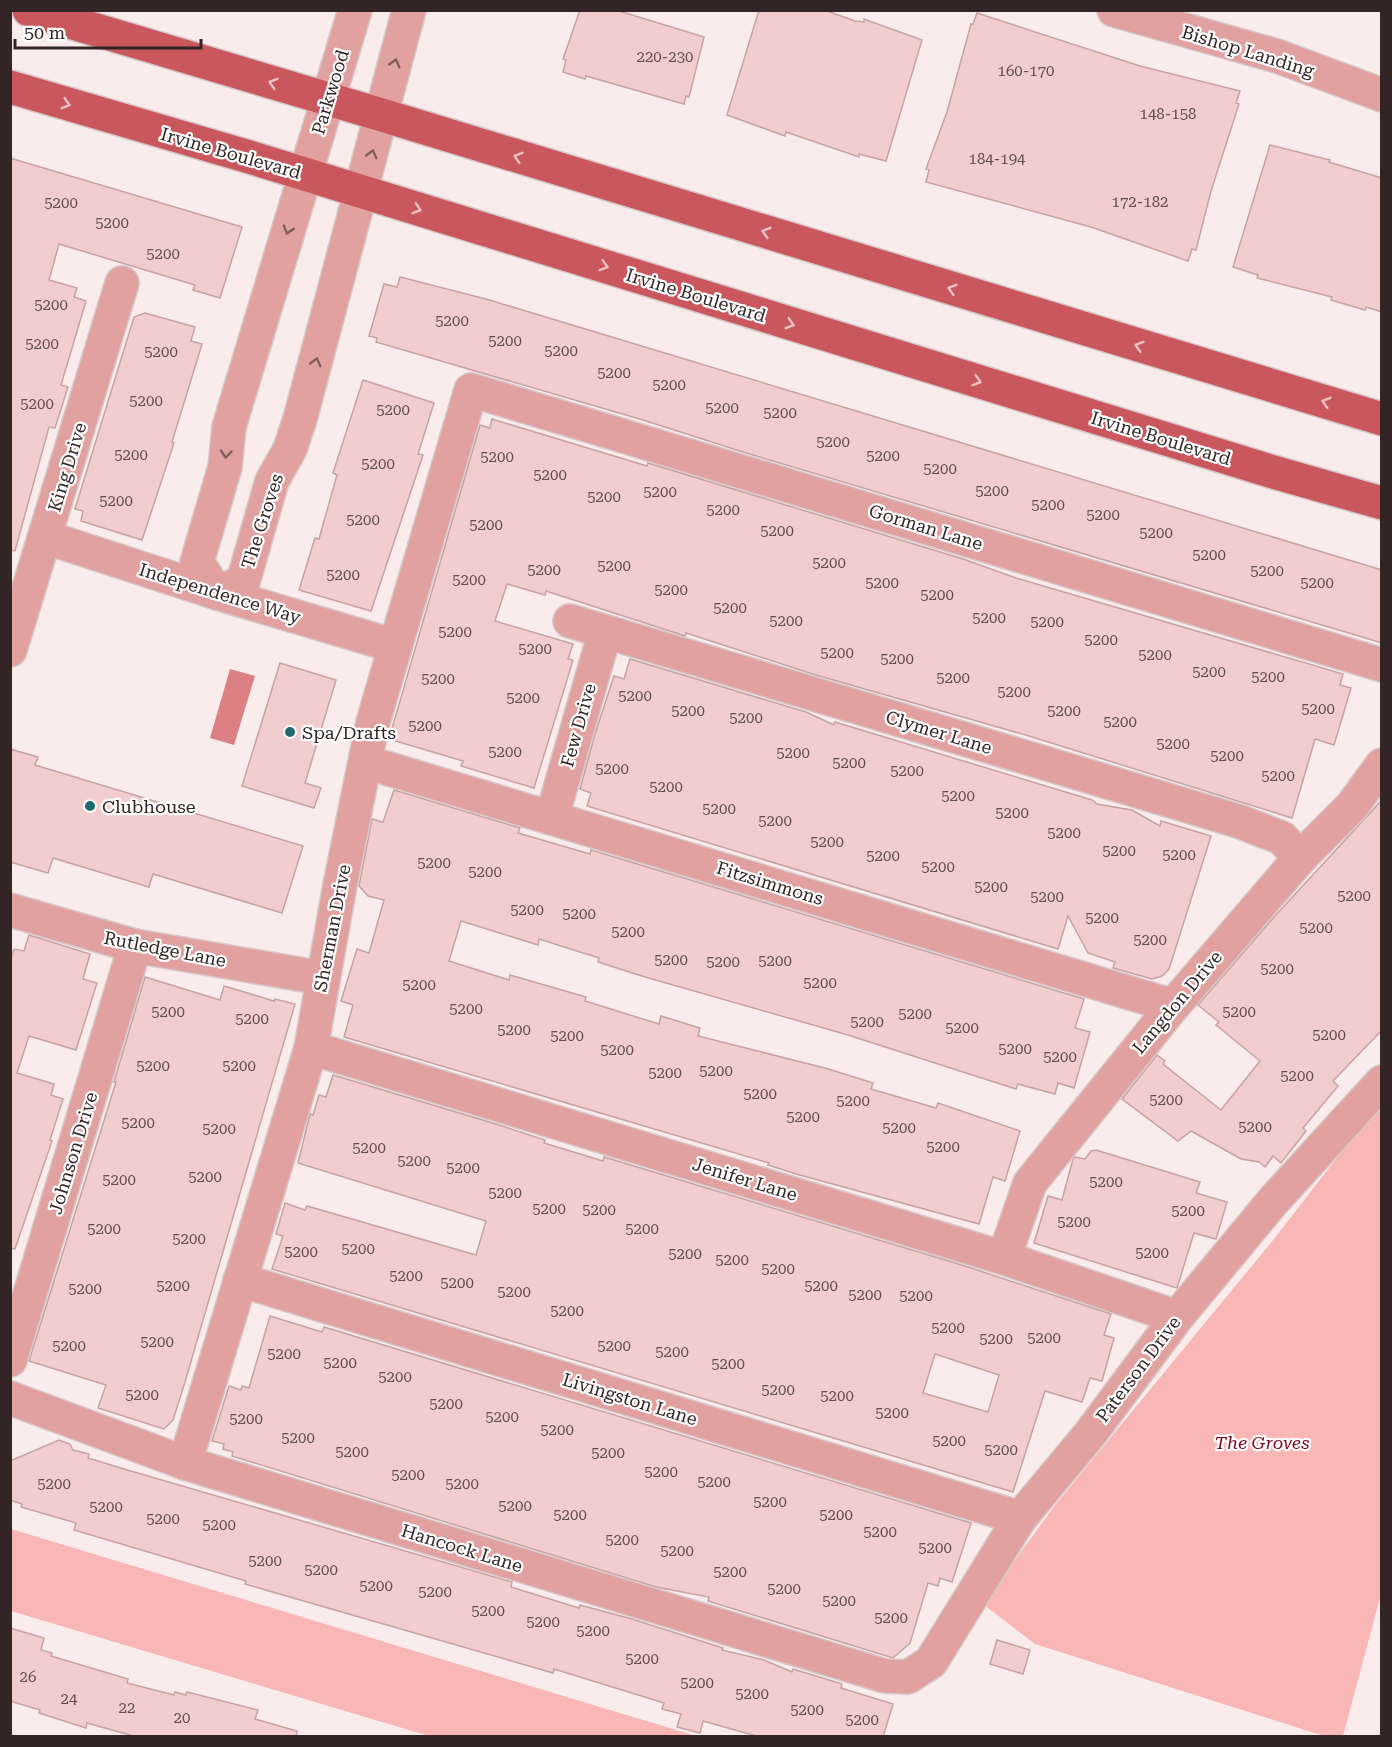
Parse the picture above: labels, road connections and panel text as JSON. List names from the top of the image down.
{
  "streets": {
    "main road": ["Irvine Boulevard"],
    "street": [
      "Bishop Landing",
      "Parkwood",
      "King Drive",
      "The Groves",
      "Gorman Lane",
      "Independence Way",
      "Few Drive",
      "Clymer Lane",
      "Fitzsimmons",
      "Sherman Drive",
      "Rutledge Lane",
      "Langdon Drive",
      "Johnson Drive",
      "Jenifer Lane",
      "Paterson Drive",
      "Livingston Lane",
      "Hancock Lane"
    ]
  },
  "crossings": [
    ["Parkwood", "Irvine Boulevard"],
    ["Irvine Boulevard", "The Groves"],
    ["King Drive", "Independence Way"],
    ["The Groves", "Independence Way"],
    ["Gorman Lane", "Sherman Drive"],
    ["Independence Way", "Sherman Drive"],
    ["Few Drive", "Clymer Lane"],
    ["Few Drive", "Fitzsimmons"],
    ["Clymer Lane", "Langdon Drive"],
    ["Fitzsimmons", "Sherman Drive"],
    ["Fitzsimmons", "Langdon Drive"],
    ["Sherman Drive", "Rutledge Lane"],
    ["Sherman Drive", "Jenifer Lane"],
    ["Sherman Drive", "Livingston Lane"],
    ["Sherman Drive", "Hancock Lane"],
    ["Rutledge Lane", "Johnson Drive"],
    ["Langdon Drive", "Jenifer Lane"],
    ["Jenifer Lane", "Paterson Drive"],
    ["Paterson Drive", "Livingston Lane"],
    ["Paterson Drive", "Hancock Lane"]
  ],
  "parks": ["The Groves"],
  "places": ["Spa/Drafts", "Clubhouse"],
  "house_numbers": [
    "220-230",
    "160-170",
    "148-158",
    "184-194",
    "172-182",
    "5200",
    "5200",
    "5200",
    "5200",
    "5200",
    "5200",
    "5200",
    "5200",
    "5200",
    "5200",
    "5200",
    "5200",
    "5200",
    "5200",
    "5200",
    "5200",
    "5200",
    "5200",
    "5200",
    "5200",
    "5200",
    "5200",
    "5200",
    "5200",
    "5200",
    "5200",
    "5200",
    "5200",
    "5200",
    "5200",
    "5200",
    "5200",
    "5200",
    "5200",
    "5200",
    "5200",
    "5200",
    "5200",
    "5200",
    "5200",
    "5200",
    "5200",
    "5200",
    "5200",
    "5200",
    "5200",
    "5200",
    "5200",
    "5200",
    "5200",
    "5200",
    "5200",
    "5200",
    "5200",
    "5200",
    "5200",
    "5200",
    "5200",
    "5200",
    "5200",
    "5200",
    "5200",
    "5200",
    "5200",
    "5200",
    "5200",
    "5200",
    "5200",
    "5200",
    "5200",
    "5200",
    "5200",
    "5200",
    "5200",
    "5200",
    "5200",
    "5200",
    "5200",
    "5200",
    "5200",
    "5200",
    "5200",
    "5200",
    "5200",
    "5200",
    "5200",
    "5200",
    "5200",
    "5200",
    "5200",
    "5200",
    "5200",
    "5200",
    "5200",
    "5200",
    "5200",
    "5200",
    "5200",
    "5200",
    "5200",
    "5200",
    "5200",
    "5200",
    "5200",
    "5200",
    "5200",
    "5200",
    "5200",
    "5200",
    "5200",
    "5200",
    "5200",
    "5200",
    "5200",
    "5200",
    "5200",
    "5200",
    "5200",
    "5200",
    "5200",
    "5200",
    "5200",
    "5200",
    "5200",
    "5200",
    "5200",
    "5200",
    "5200",
    "5200",
    "5200",
    "5200",
    "5200",
    "5200",
    "5200",
    "5200",
    "5200",
    "5200",
    "5200",
    "5200",
    "5200",
    "5200",
    "5200",
    "5200",
    "5200",
    "5200",
    "5200",
    "5200",
    "5200",
    "5200",
    "5200",
    "5200",
    "5200",
    "5200",
    "5200",
    "5200",
    "5200",
    "5200",
    "5200",
    "5200",
    "5200",
    "5200",
    "5200",
    "5200",
    "5200",
    "5200",
    "5200",
    "5200",
    "5200",
    "5200",
    "5200",
    "5200",
    "5200",
    "5200",
    "5200",
    "5200",
    "5200",
    "5200",
    "5200",
    "5200",
    "5200",
    "5200",
    "5200",
    "5200",
    "5200",
    "5200",
    "5200",
    "5200",
    "5200",
    "5200",
    "5200",
    "5200",
    "5200",
    "5200",
    "5200",
    "5200",
    "5200",
    "5200",
    "5200",
    "5200",
    "5200",
    "5200",
    "5200",
    "5200",
    "5200",
    "5200",
    "5200",
    "5200",
    "5200",
    "5200",
    "5200",
    "5200",
    "5200",
    "26",
    "5200",
    "5200",
    "24",
    "22",
    "5200",
    "20",
    "5200"
  ],
  "scale_bar": "50 m"
}
